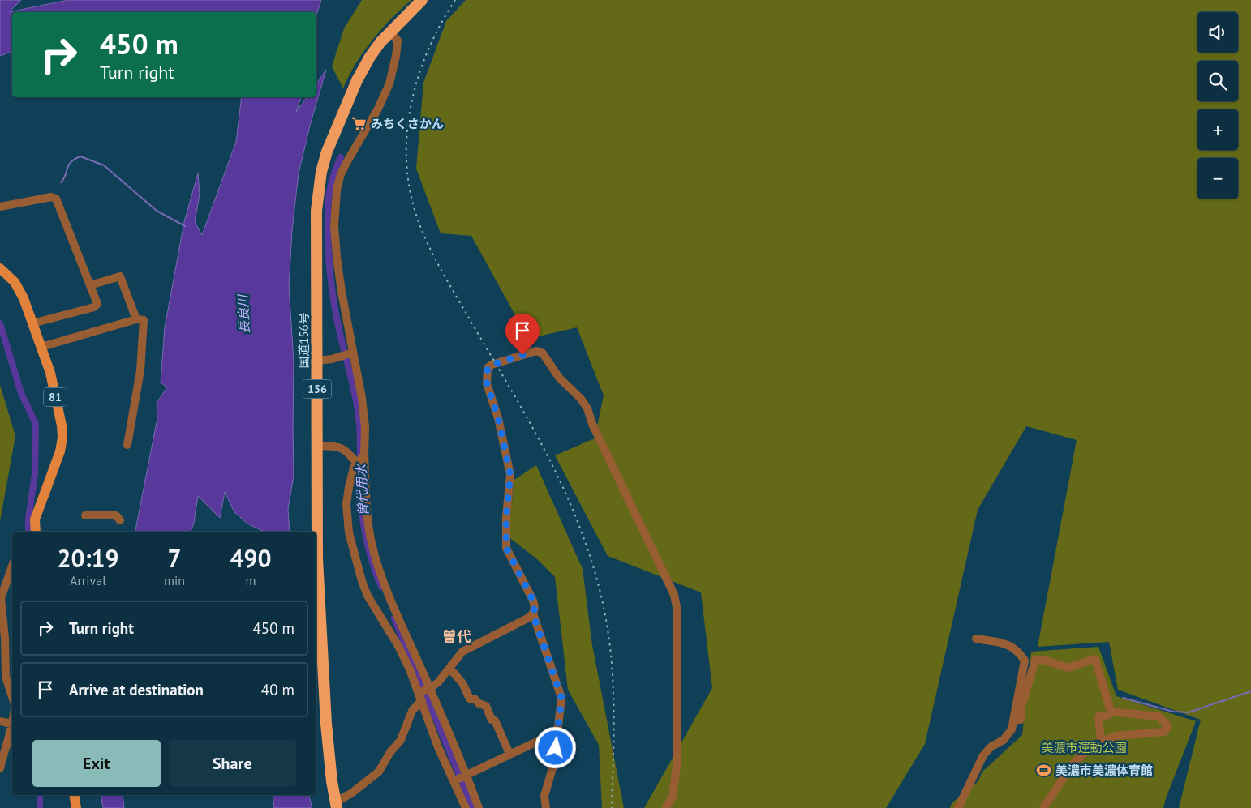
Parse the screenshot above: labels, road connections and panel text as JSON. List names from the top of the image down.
{
  "streets": {
    "highway": ["国道156号", "156"],
    "main road": ["81"]
  },
  "districts": ["曽代"],
  "water": ["長良川", "曽代用水"],
  "parks": ["美濃市運動公園"],
  "places": {
    "supermarket": ["みちくさかん"],
    "sports": ["美濃市美濃体育館"]
  },
  "page": {
    "map_buttons": ["+", "−"],
    "turn": ["450 m", "Turn right"],
    "eta": [
      "20:19",
      "Arrival",
      "7",
      "min",
      "490",
      "m"
    ],
    "list": [
      {
        "name": "Turn right",
        "value": "450 m"
      },
      {
        "name": "Arrive at destination",
        "value": "40 m"
      }
    ],
    "buttons": ["Exit", "Share"]
  }
}
